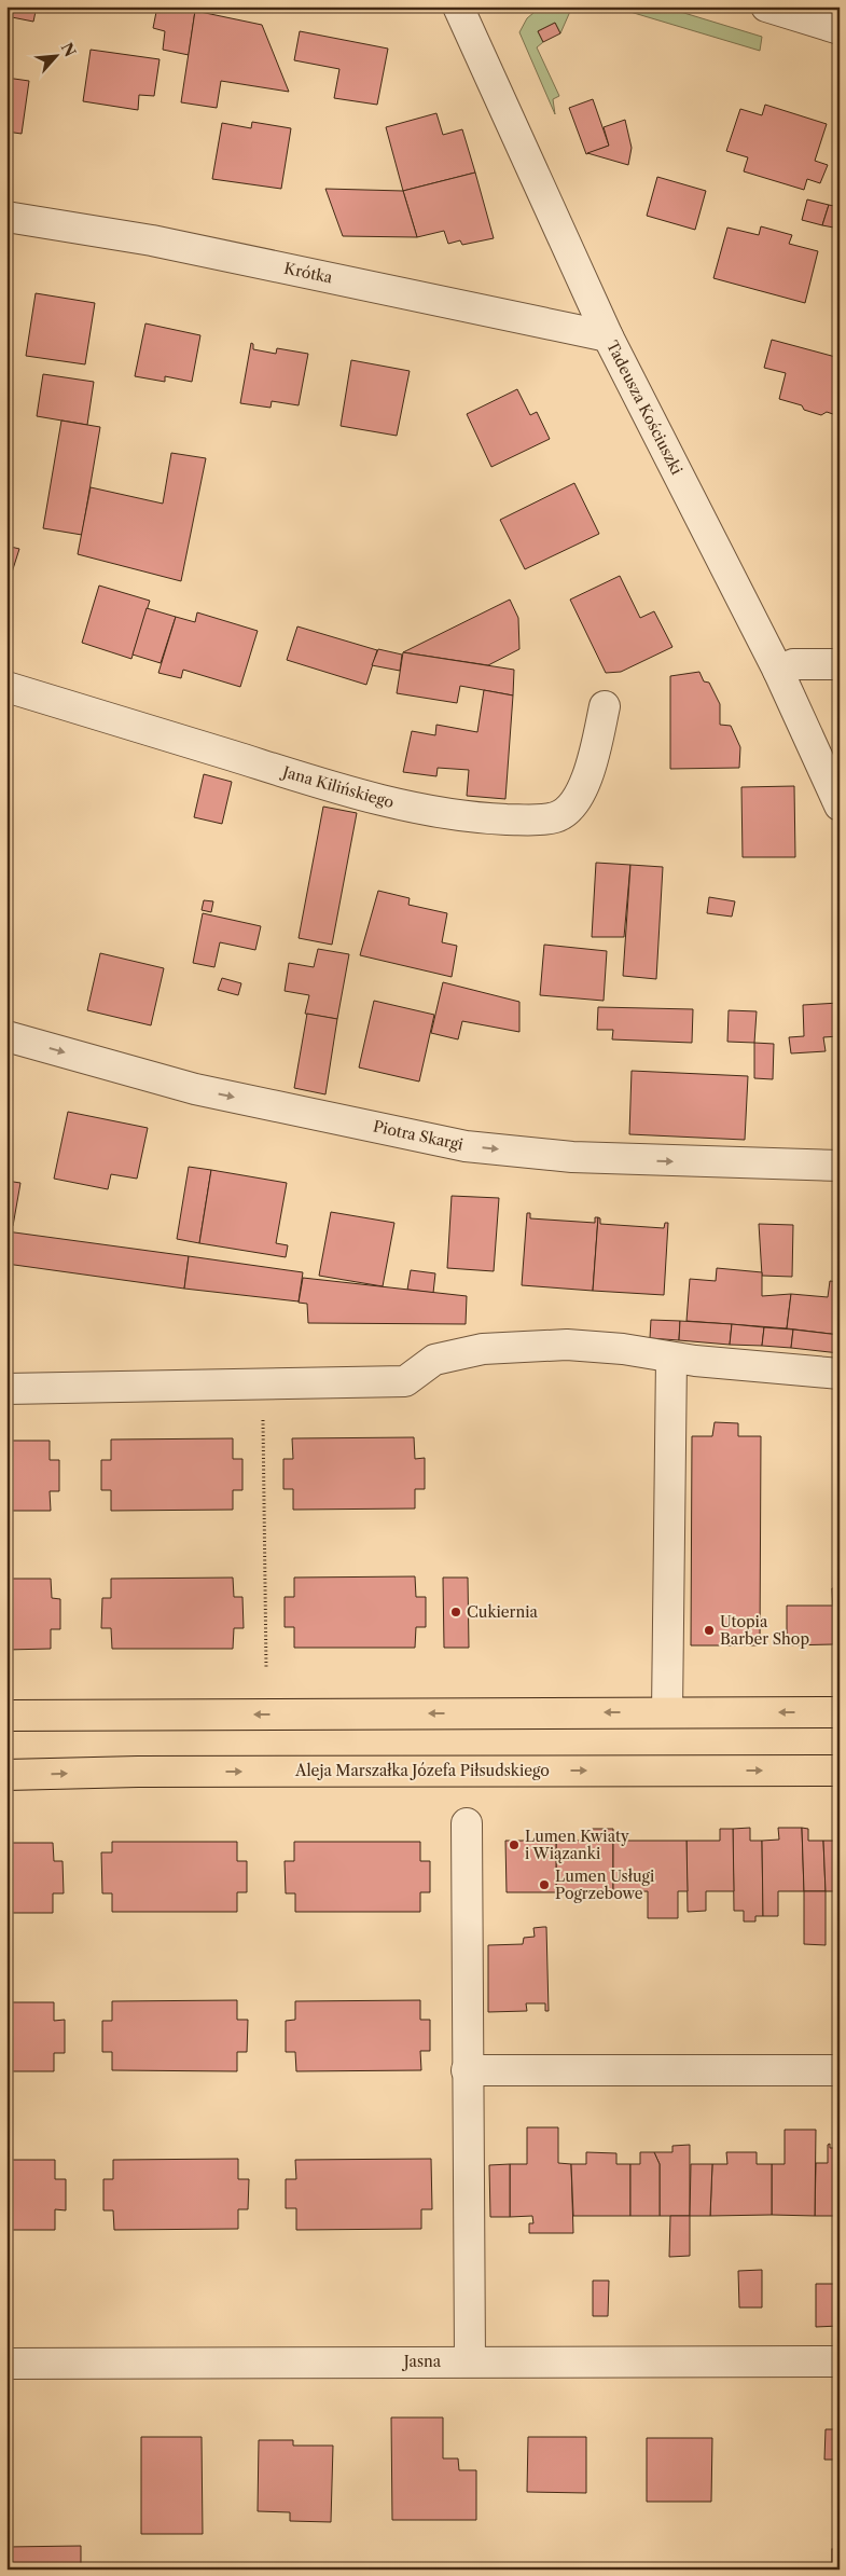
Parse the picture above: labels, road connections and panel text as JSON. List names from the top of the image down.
{
  "streets": {
    "main road": ["Aleja Marszałka Józefa Piłsudskiego"],
    "street": [
      "Krótka",
      "Tadeusza Kościuszki",
      "Jana Kilińskiego",
      "Piotra Skargi",
      "Jasna"
    ]
  },
  "crossings": [
    ["Krótka", "Tadeusza Kościuszki"]
  ],
  "places": [
    "Cukiernia",
    "Utopia Barber Shop",
    "Lumen Kwiaty i Wiązanki",
    "Lumen Usługi Pogrzebowe"
  ],
  "north": "top right"
}
